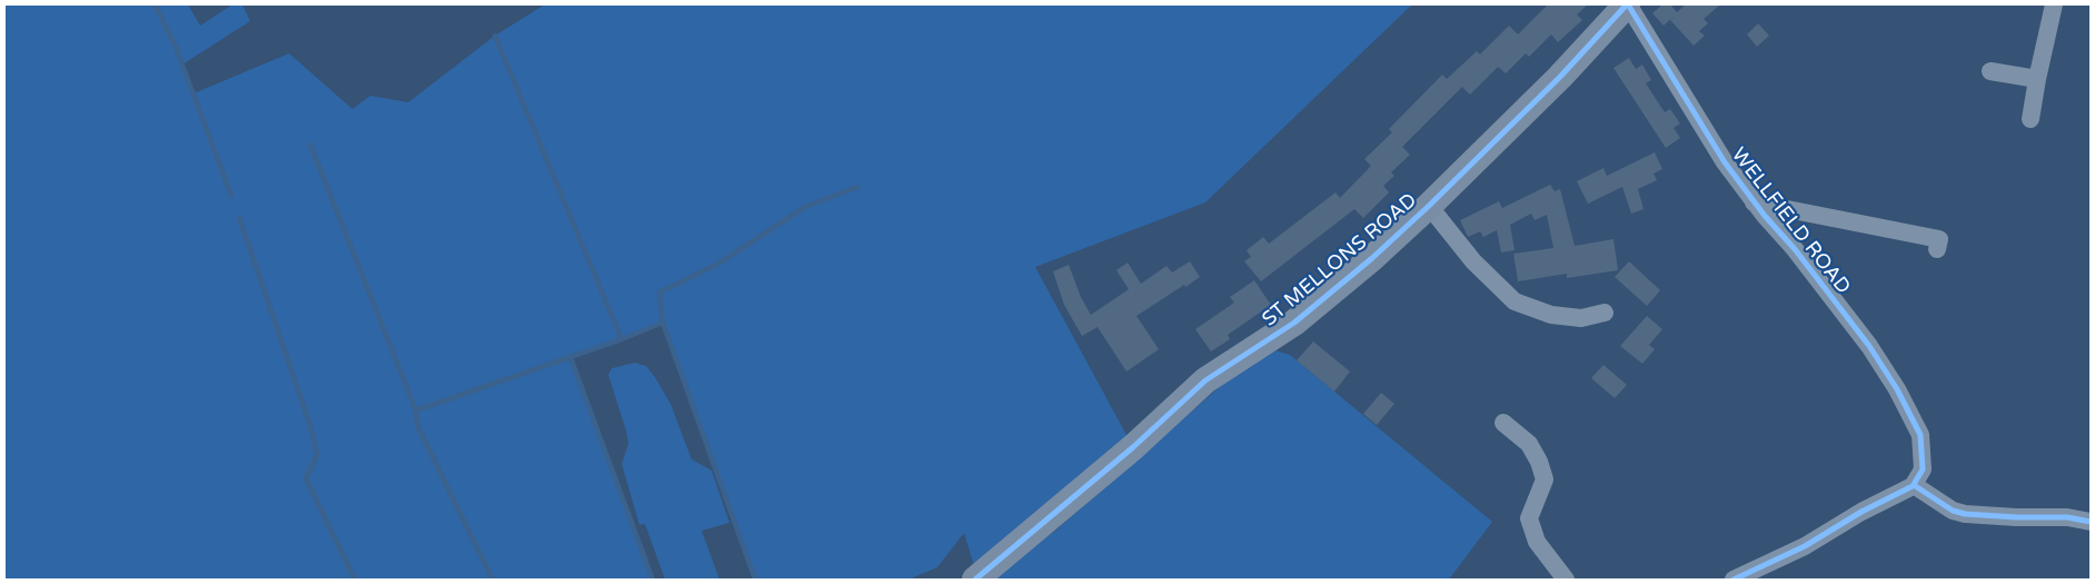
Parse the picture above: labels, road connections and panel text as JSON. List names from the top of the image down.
{
  "streets": {
    "street": ["WELLFIELD ROAD", "ST MELLONS ROAD"]
  },
  "crossings": [
    ["WELLFIELD ROAD", "ST MELLONS ROAD"]
  ]
}
